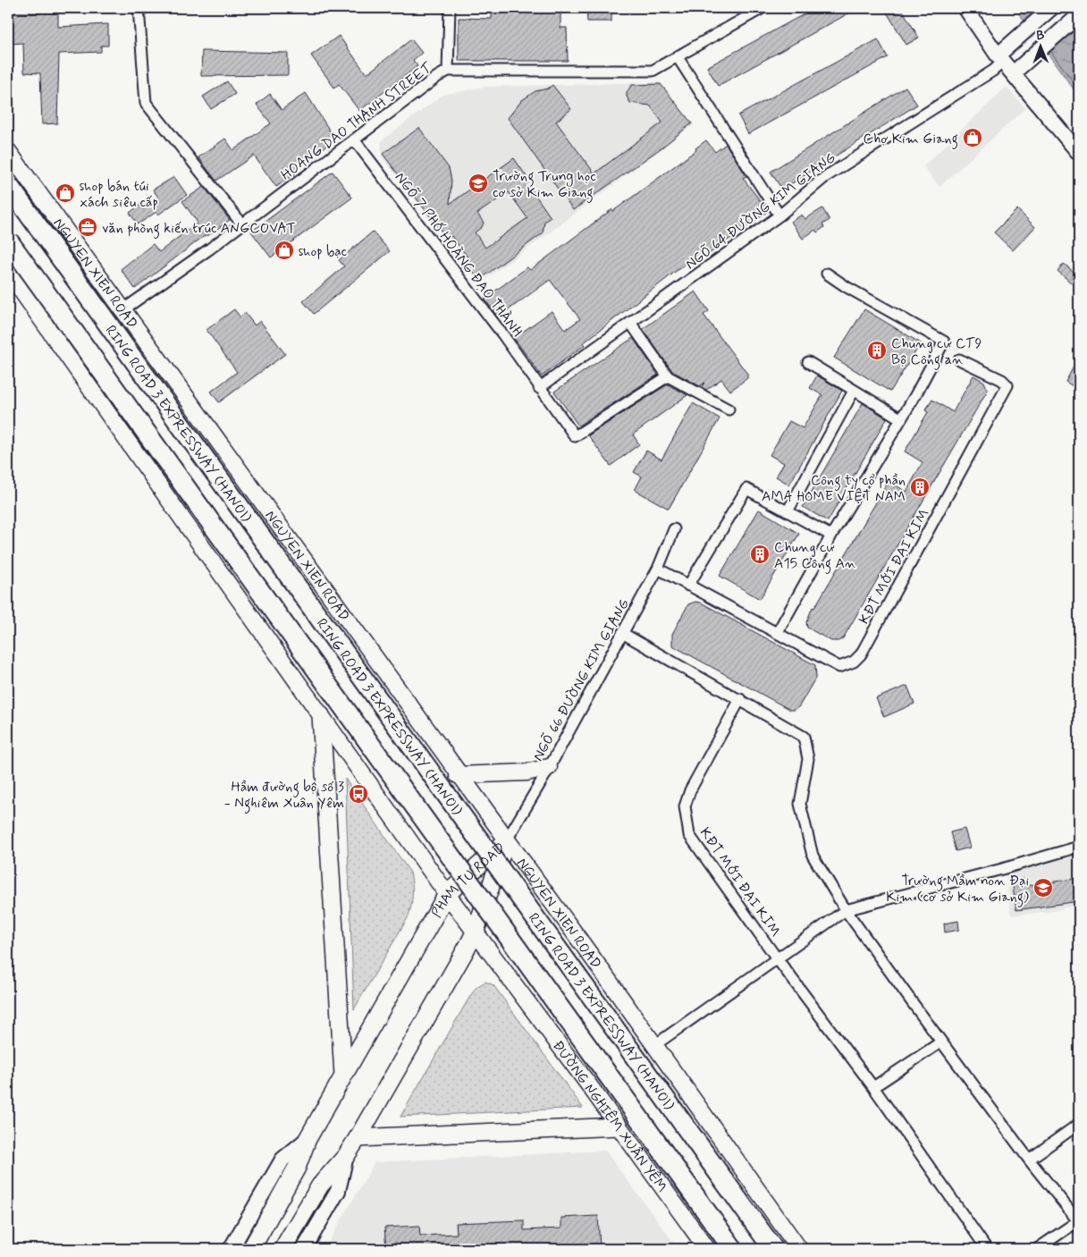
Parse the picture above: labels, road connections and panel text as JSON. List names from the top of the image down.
{
  "streets": {
    "highway": ["RING ROAD 3 EXPRESSWAY (HANOI)", "PHAM TU ROAD"],
    "main road": ["NGUYEN XIEN ROAD", "ĐƯỜNG NGHIÊM XUÂN YÊM"],
    "street": [
      "HOANG DAO THANH STREET",
      "NGÕ 64 ĐƯỜNG KIM GIANG",
      "NGÕ 7 PHỐ HOÀNG ĐẠO THÀNH",
      "KĐT MỚI ĐẠI KIM",
      "NGÕ 66 ĐƯỜNG KIM GIANG"
    ]
  },
  "crossings": [
    ["HOANG DAO THANH STREET", "NGÕ 7 PHỐ HOÀNG ĐẠO THÀNH"],
    ["HOANG DAO THANH STREET", "NGUYEN XIEN ROAD"],
    ["NGÕ 64 ĐƯỜNG KIM GIANG", "NGÕ 7 PHỐ HOÀNG ĐẠO THÀNH"],
    ["NGUYEN XIEN ROAD", "KĐT MỚI ĐẠI KIM"],
    ["NGUYEN XIEN ROAD", "NGÕ 66 ĐƯỜNG KIM GIANG"],
    ["NGUYEN XIEN ROAD", "PHAM TU ROAD"],
    ["KĐT MỚI ĐẠI KIM", "NGÕ 66 ĐƯỜNG KIM GIANG"],
    ["NGÕ 66 ĐƯỜNG KIM GIANG", "PHAM TU ROAD"],
    ["PHAM TU ROAD", "ĐƯỜNG NGHIÊM XUÂN YÊM"]
  ],
  "places": {
    "shop": ["Chợ Kim Giang", "shop bán túi xách siêu cấp", "shop bạc"],
    "school or university": ["Trường Trung học cơ sở Kim Giang", "Trường Mầm non Đại Kim (cơ sở Kim Giang)"],
    "office": ["văn phòng kiến trúc ANGCOVAT"],
    "building": ["Chung cư CT9 Bộ Công an", "Công ty cổ phần AMA HOME VIỆT NAM", "Chung cư A15 Công An"],
    "bus stop": ["Hầm đường bộ số 3 - Nghiêm Xuân Yêm"]
  },
  "north": "top"
}
